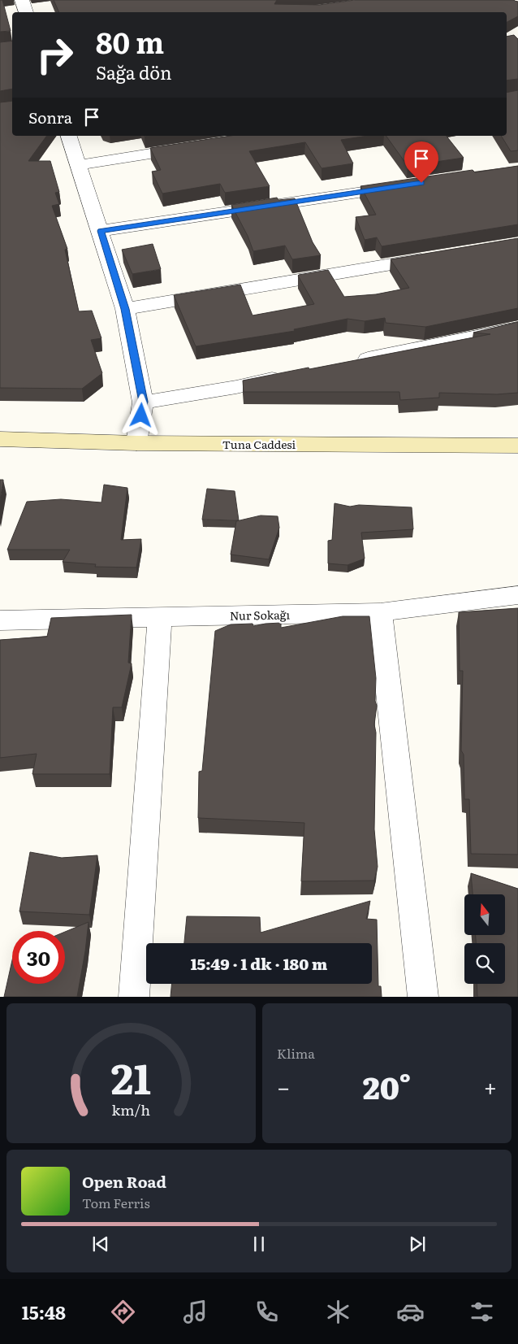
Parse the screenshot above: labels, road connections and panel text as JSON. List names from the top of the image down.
{
  "streets": {
    "main road": ["Tuna Caddesi"],
    "street": ["Nur Sokağı"]
  },
  "north": "top",
  "page": {
    "turn": ["80 m", "Sağa dön"],
    "then": "Sonra",
    "limit": "30",
    "trip": "15:49 · 1 dk · 180 m",
    "tile": "Klima",
    "heat": ["−", "20°", "+"],
    "song": ["Open Road", "Tom Ferris"],
    "tabs": "15:48",
    "gauge": ["21", "km/h"]
  }
}
